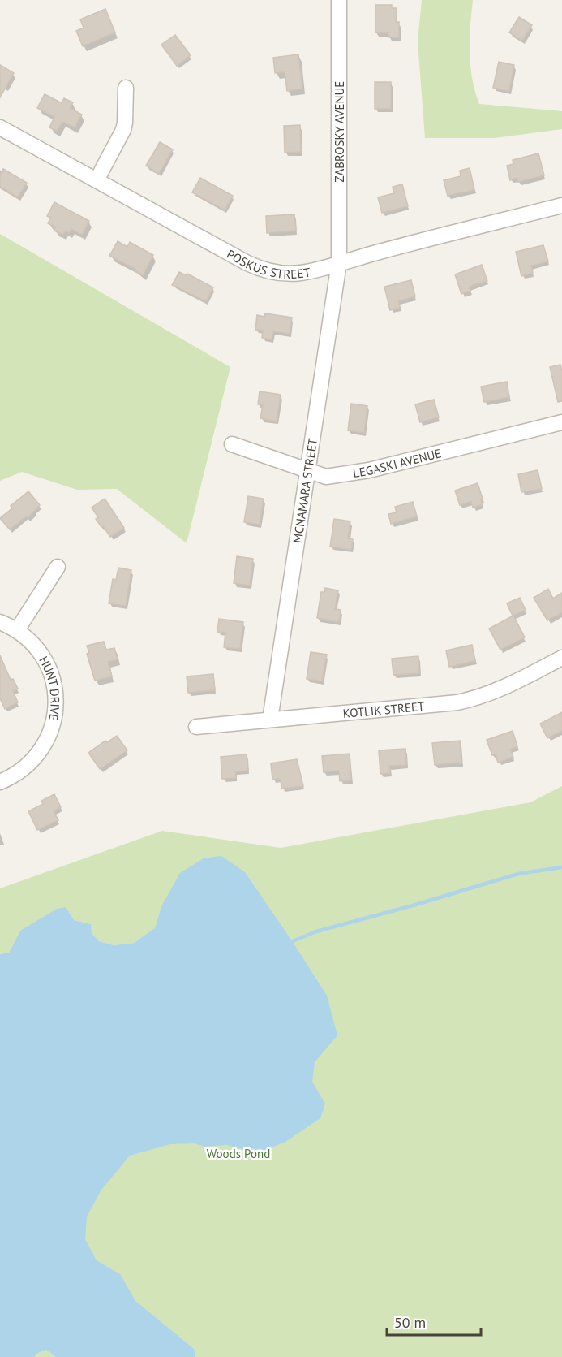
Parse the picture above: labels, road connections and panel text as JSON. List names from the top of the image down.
{
  "streets": {
    "street": [
      "ZABROSKY AVENUE",
      "POSKUS STREET",
      "LEGASKI AVENUE",
      "MCNAMARA STREET",
      "HUNT DRIVE",
      "KOTLIK STREET"
    ]
  },
  "crossings": [
    ["ZABROSKY AVENUE", "POSKUS STREET"],
    ["ZABROSKY AVENUE", "MCNAMARA STREET"],
    ["POSKUS STREET", "MCNAMARA STREET"],
    ["LEGASKI AVENUE", "MCNAMARA STREET"],
    ["MCNAMARA STREET", "KOTLIK STREET"]
  ],
  "parks": ["Woods Pond"],
  "scale_bar": "50 m"
}
